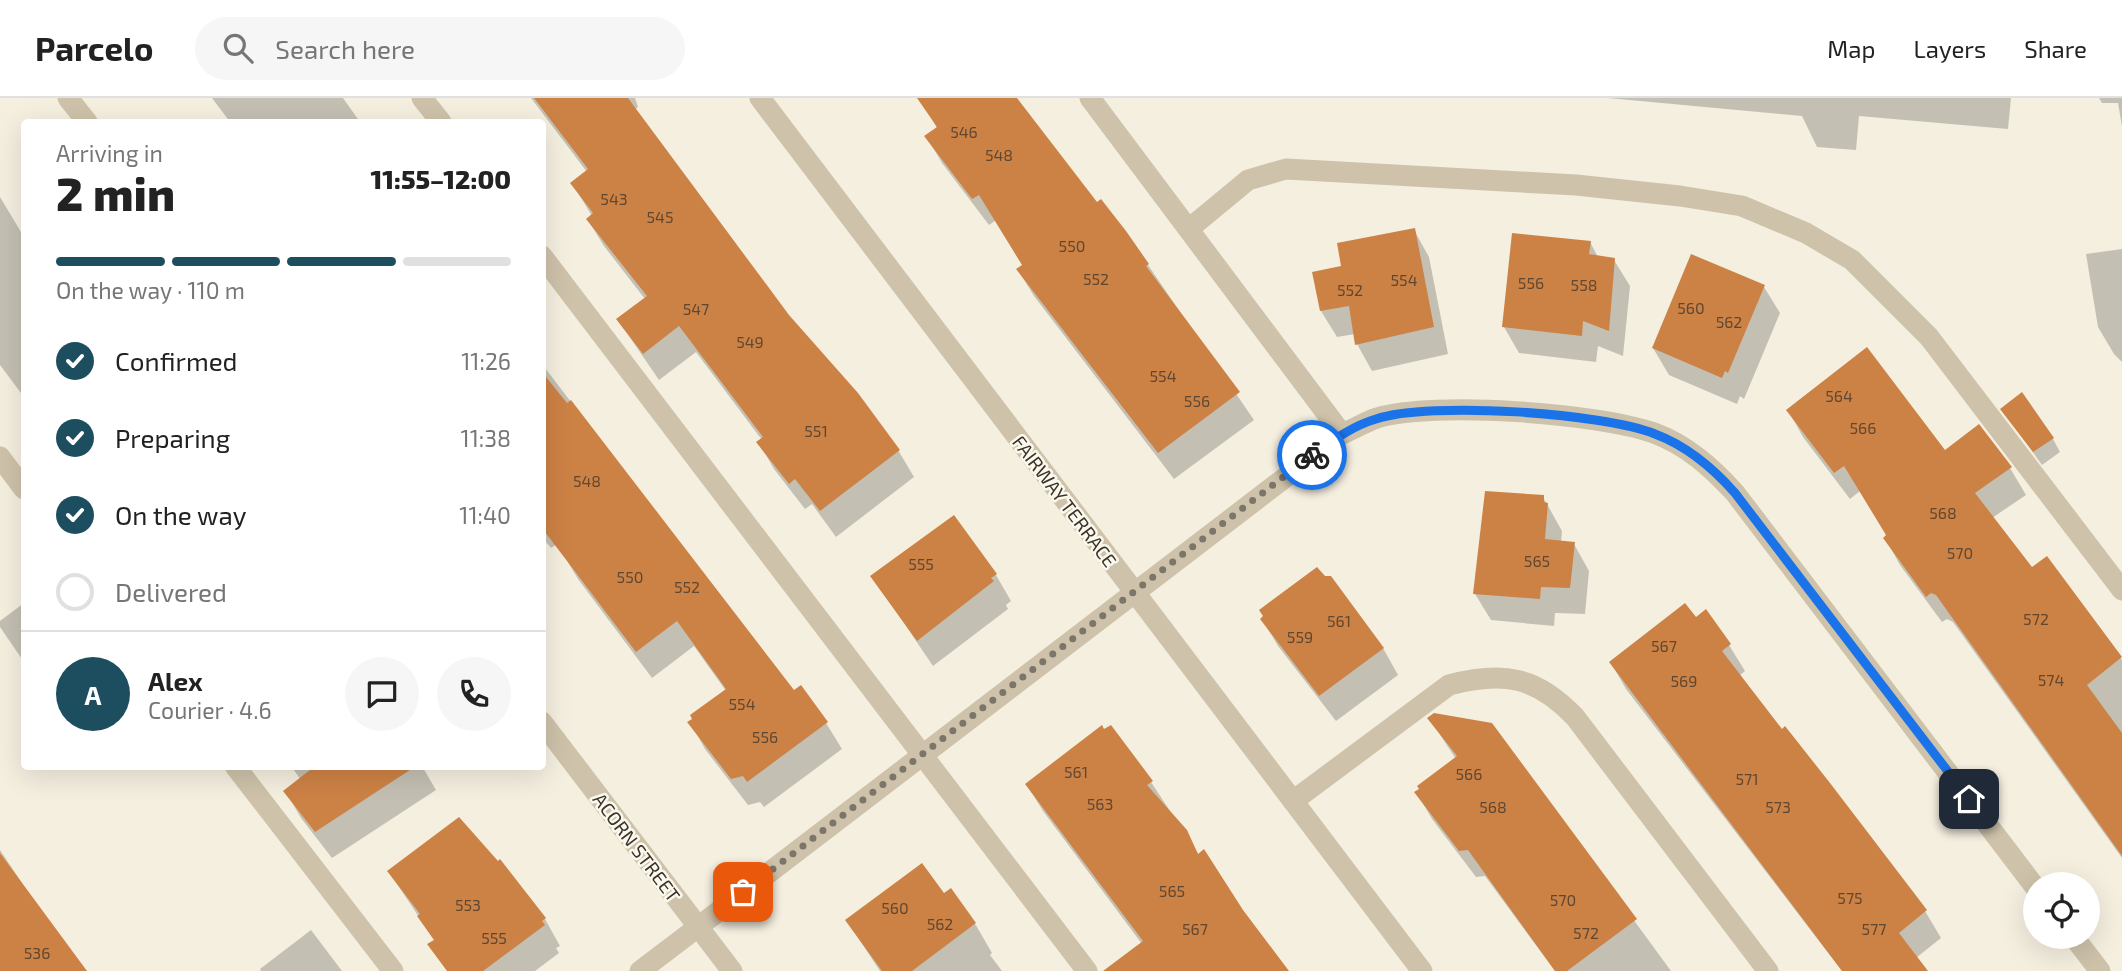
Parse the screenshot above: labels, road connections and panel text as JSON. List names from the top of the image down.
{
  "streets": {
    "street": ["FAIRWAY TERRACE", "ACORN STREET"]
  },
  "house_numbers": [
    "546",
    "548",
    "543",
    "545",
    "550",
    "552",
    "554",
    "556",
    "558",
    "552",
    "560",
    "547",
    "562",
    "549",
    "554",
    "564",
    "556",
    "566",
    "551",
    "548",
    "568",
    "570",
    "565",
    "555",
    "550",
    "552",
    "572",
    "561",
    "559",
    "567",
    "574",
    "569",
    "554",
    "556",
    "561",
    "566",
    "571",
    "563",
    "568",
    "573",
    "565",
    "575",
    "570",
    "553",
    "560",
    "562",
    "567",
    "577",
    "572",
    "555",
    "536"
  ],
  "page": {
    "header": "Parcelo",
    "search": "Search here",
    "nav": ["Map", "Layers", "Share"],
    "heading": ["2 min", "Arriving in", "11:55–12:00"],
    "panel": ["Alex", "Courier · 4.6"],
    "bar": "On the way · 110 m",
    "list": [
      ["Confirmed", "11:26"],
      ["Preparing", "11:38"],
      ["On the way", "11:40"],
      "Delivered"
    ],
    "round": "A"
  }
}
